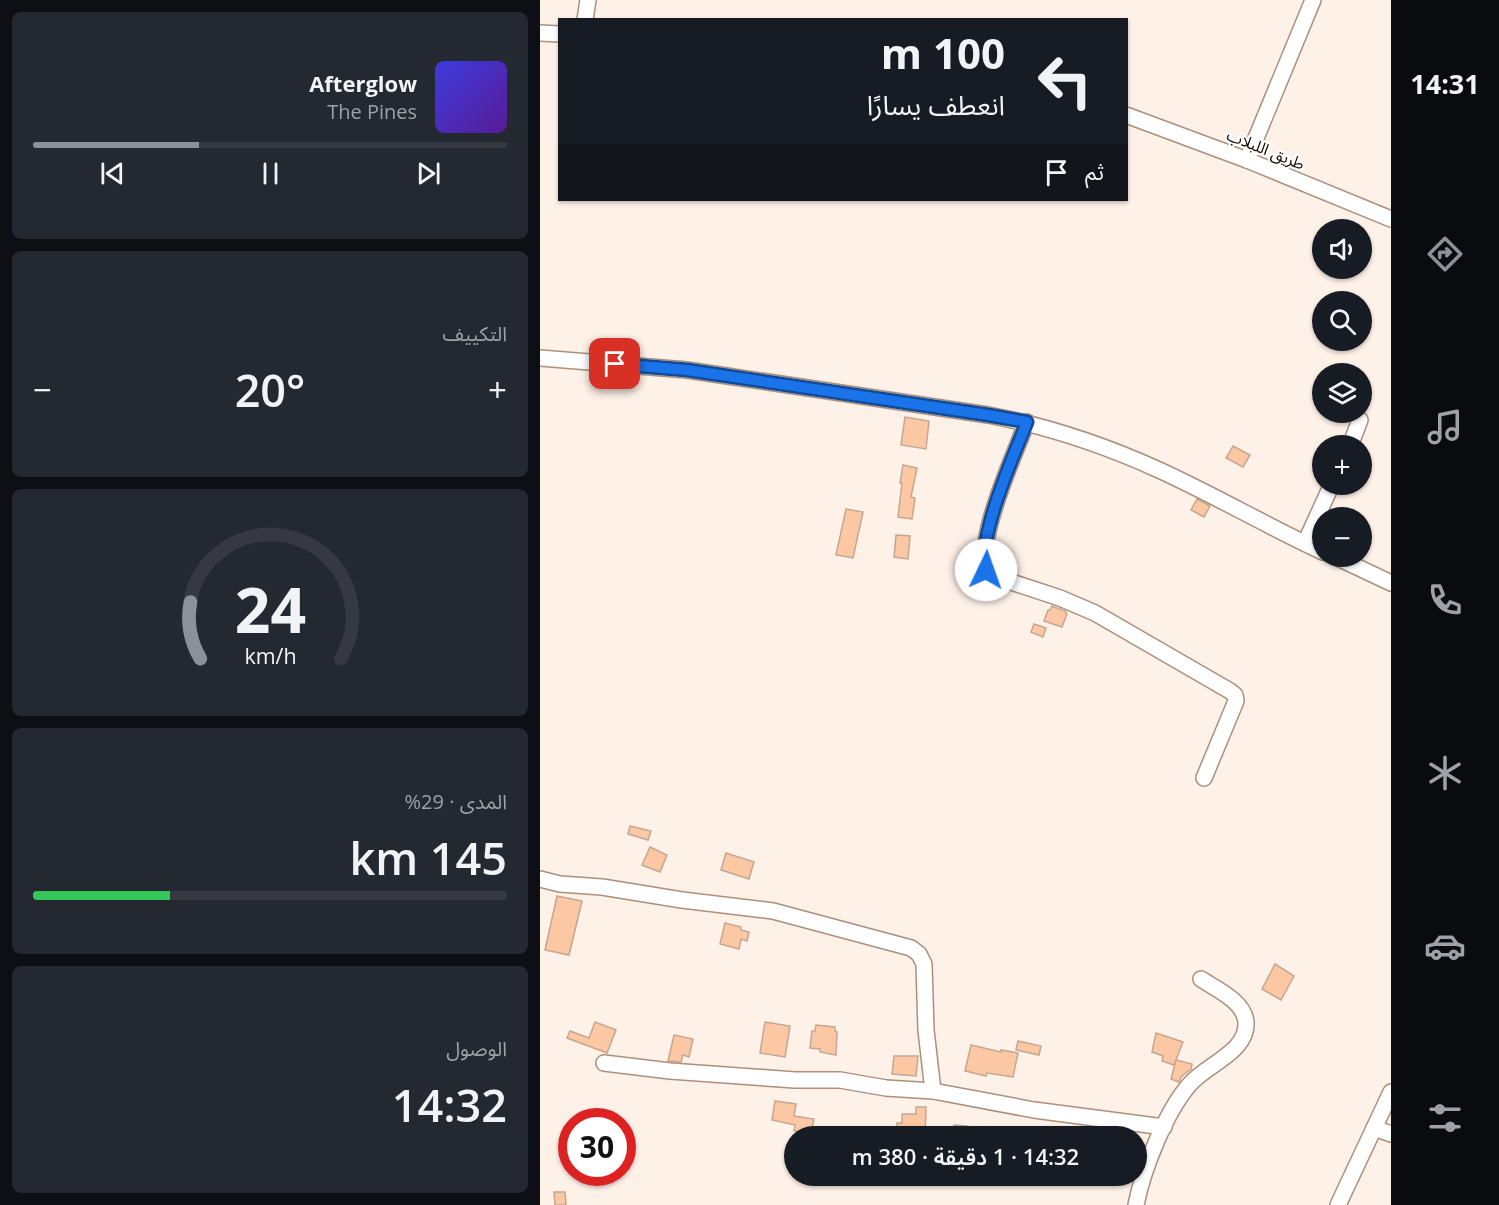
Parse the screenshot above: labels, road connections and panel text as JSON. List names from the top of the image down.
{
  "streets": {
    "street": ["طريق اللبلاب"]
  },
  "page": {
    "tabs": "14:31",
    "turn": ["100 m", "انعطف يسارًا"],
    "song": ["Afterglow", "The Pines"],
    "then": "ثم",
    "map_buttons": ["+", "−"],
    "tile": [
      "التكييف",
      ["المدى · 29%", "145 km"],
      ["الوصول", "14:32"]
    ],
    "heat": ["−", "20°", "+"],
    "limit": "30",
    "trip": "14:32 · 1 دقيقة · 380 m",
    "gauge": ["24", "km/h"]
  }
}
